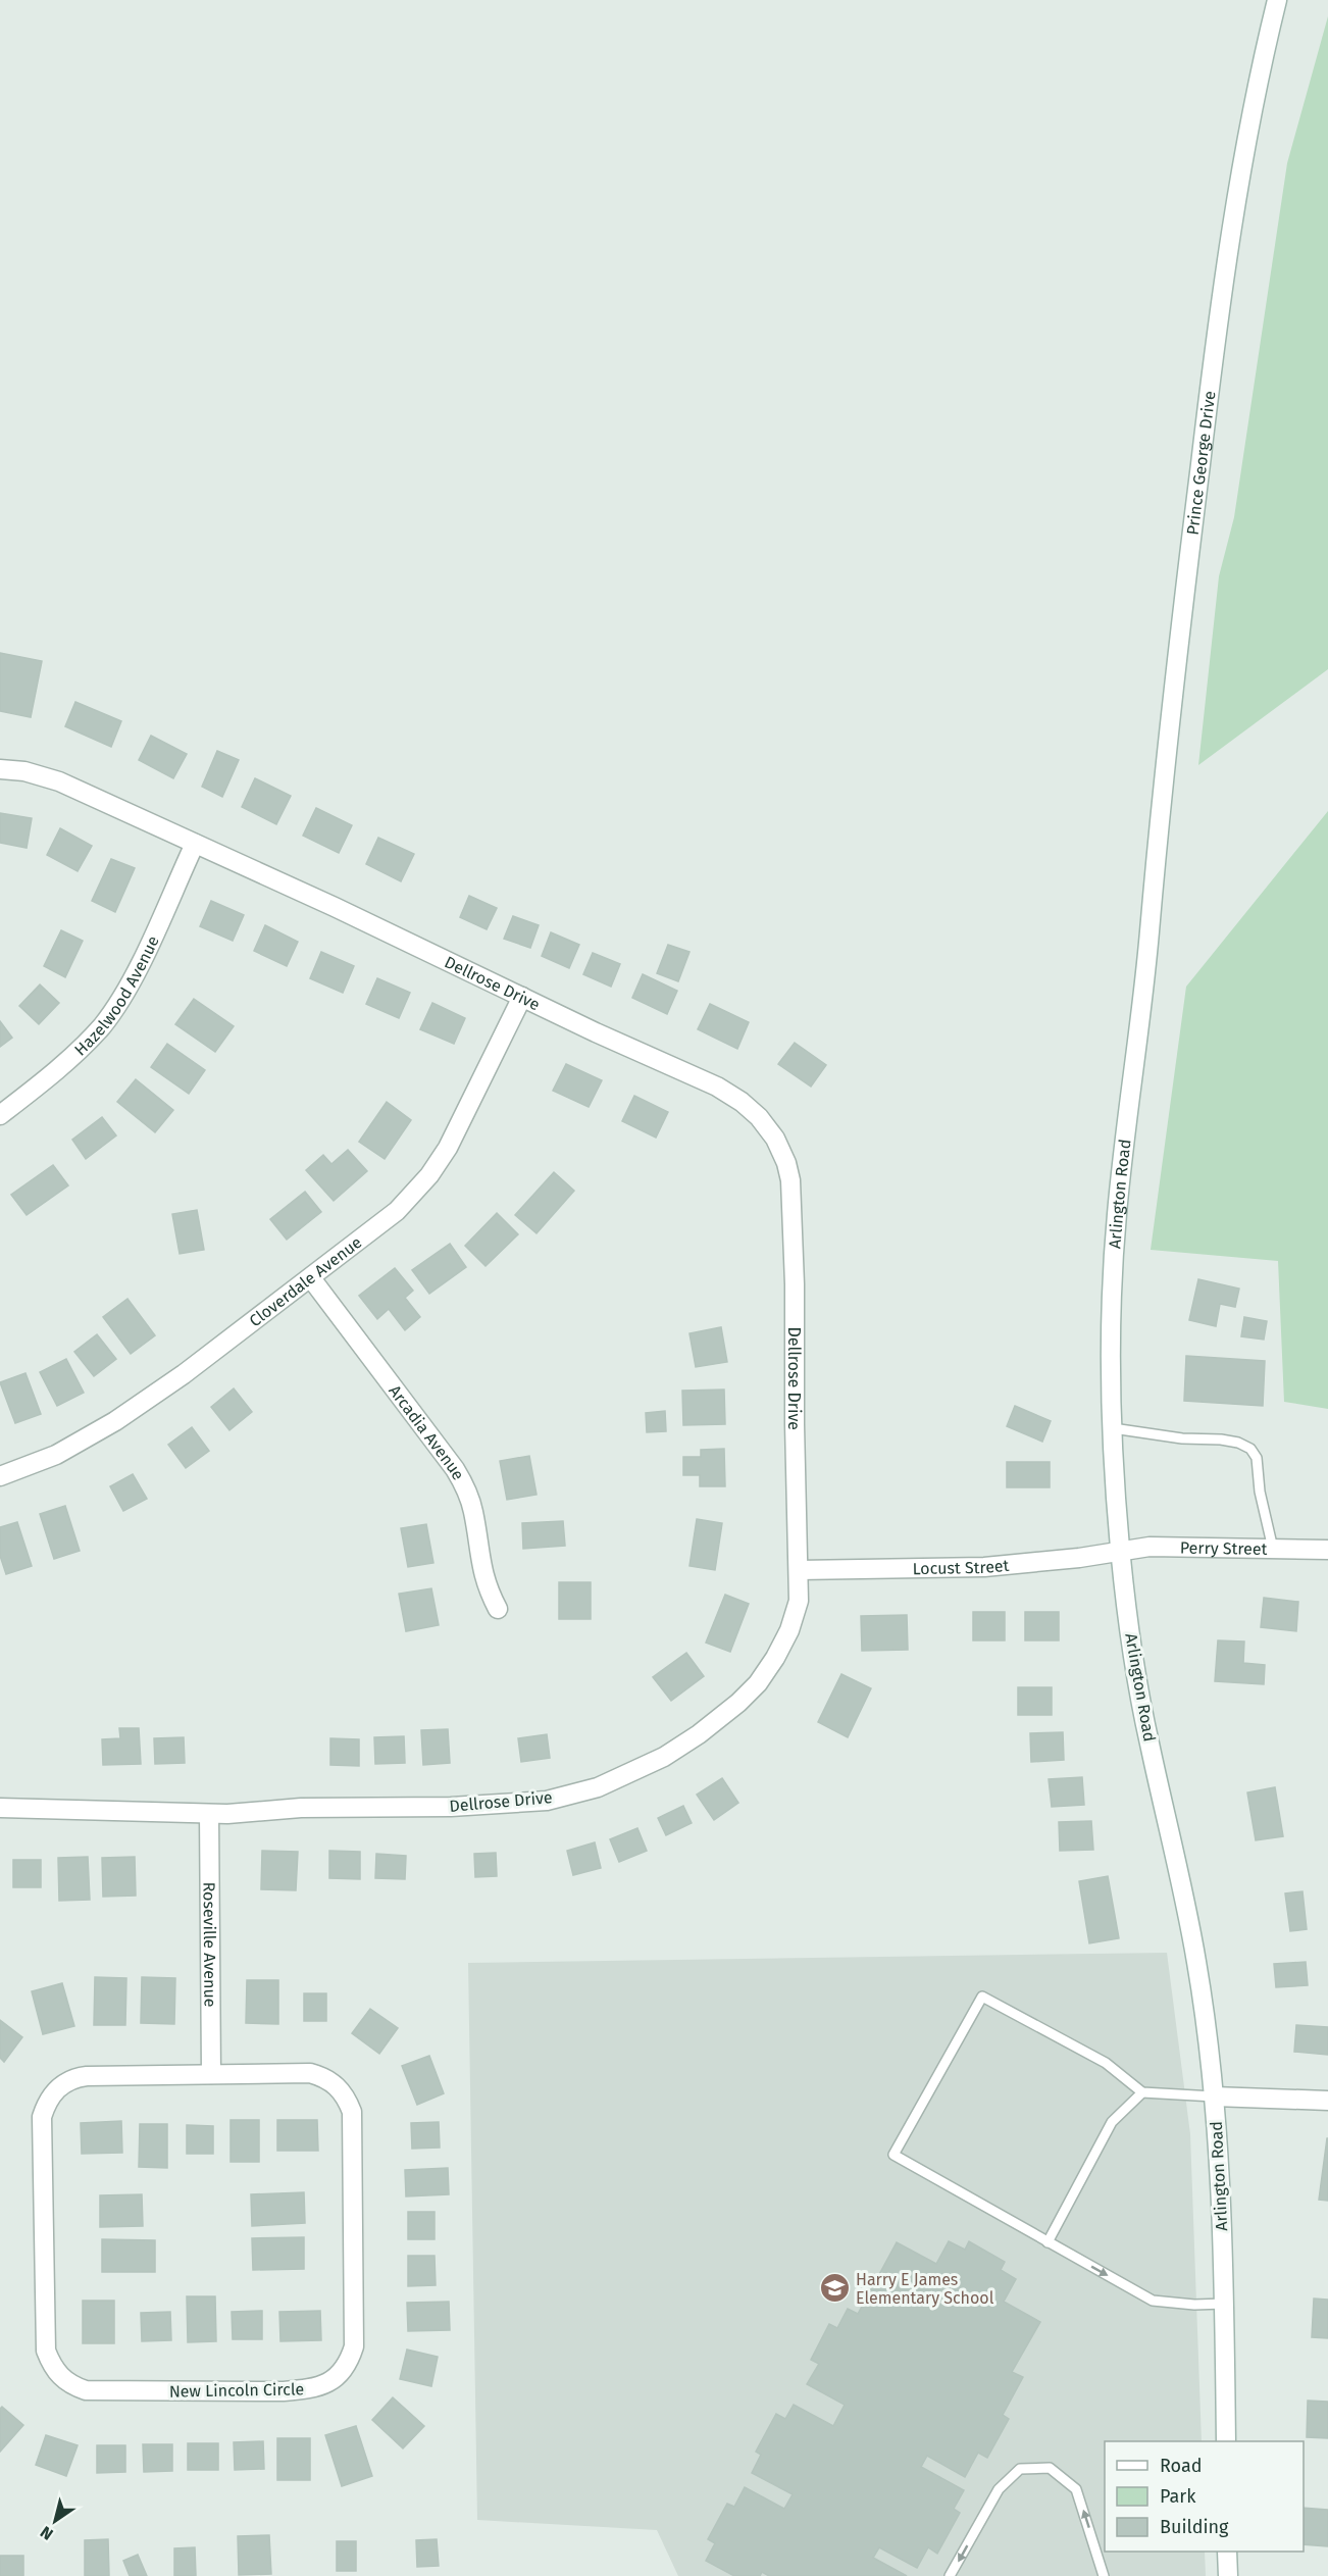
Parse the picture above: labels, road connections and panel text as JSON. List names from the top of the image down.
{
  "streets": {
    "street": [
      "Prince George Drive",
      "Dellrose Drive",
      "Hazelwood Avenue",
      "Arlington Road",
      "Cloverdale Avenue",
      "Arcadia Avenue",
      "Perry Street",
      "Locust Street",
      "Roseville Avenue",
      "New Lincoln Circle"
    ]
  },
  "crossings": [
    ["Prince George Drive", "Arlington Road"],
    ["Dellrose Drive", "Hazelwood Avenue"],
    ["Dellrose Drive", "Cloverdale Avenue"],
    ["Dellrose Drive", "Locust Street"],
    ["Dellrose Drive", "Roseville Avenue"],
    ["Arlington Road", "Perry Street"],
    ["Arlington Road", "Locust Street"],
    ["Cloverdale Avenue", "Arcadia Avenue"],
    ["Perry Street", "Locust Street"],
    ["Roseville Avenue", "New Lincoln Circle"]
  ],
  "places": {
    "school or university": ["Harry E James Elementary School"]
  },
  "legend": ["Road", "Park", "Building"],
  "north": "bottom left"
}
